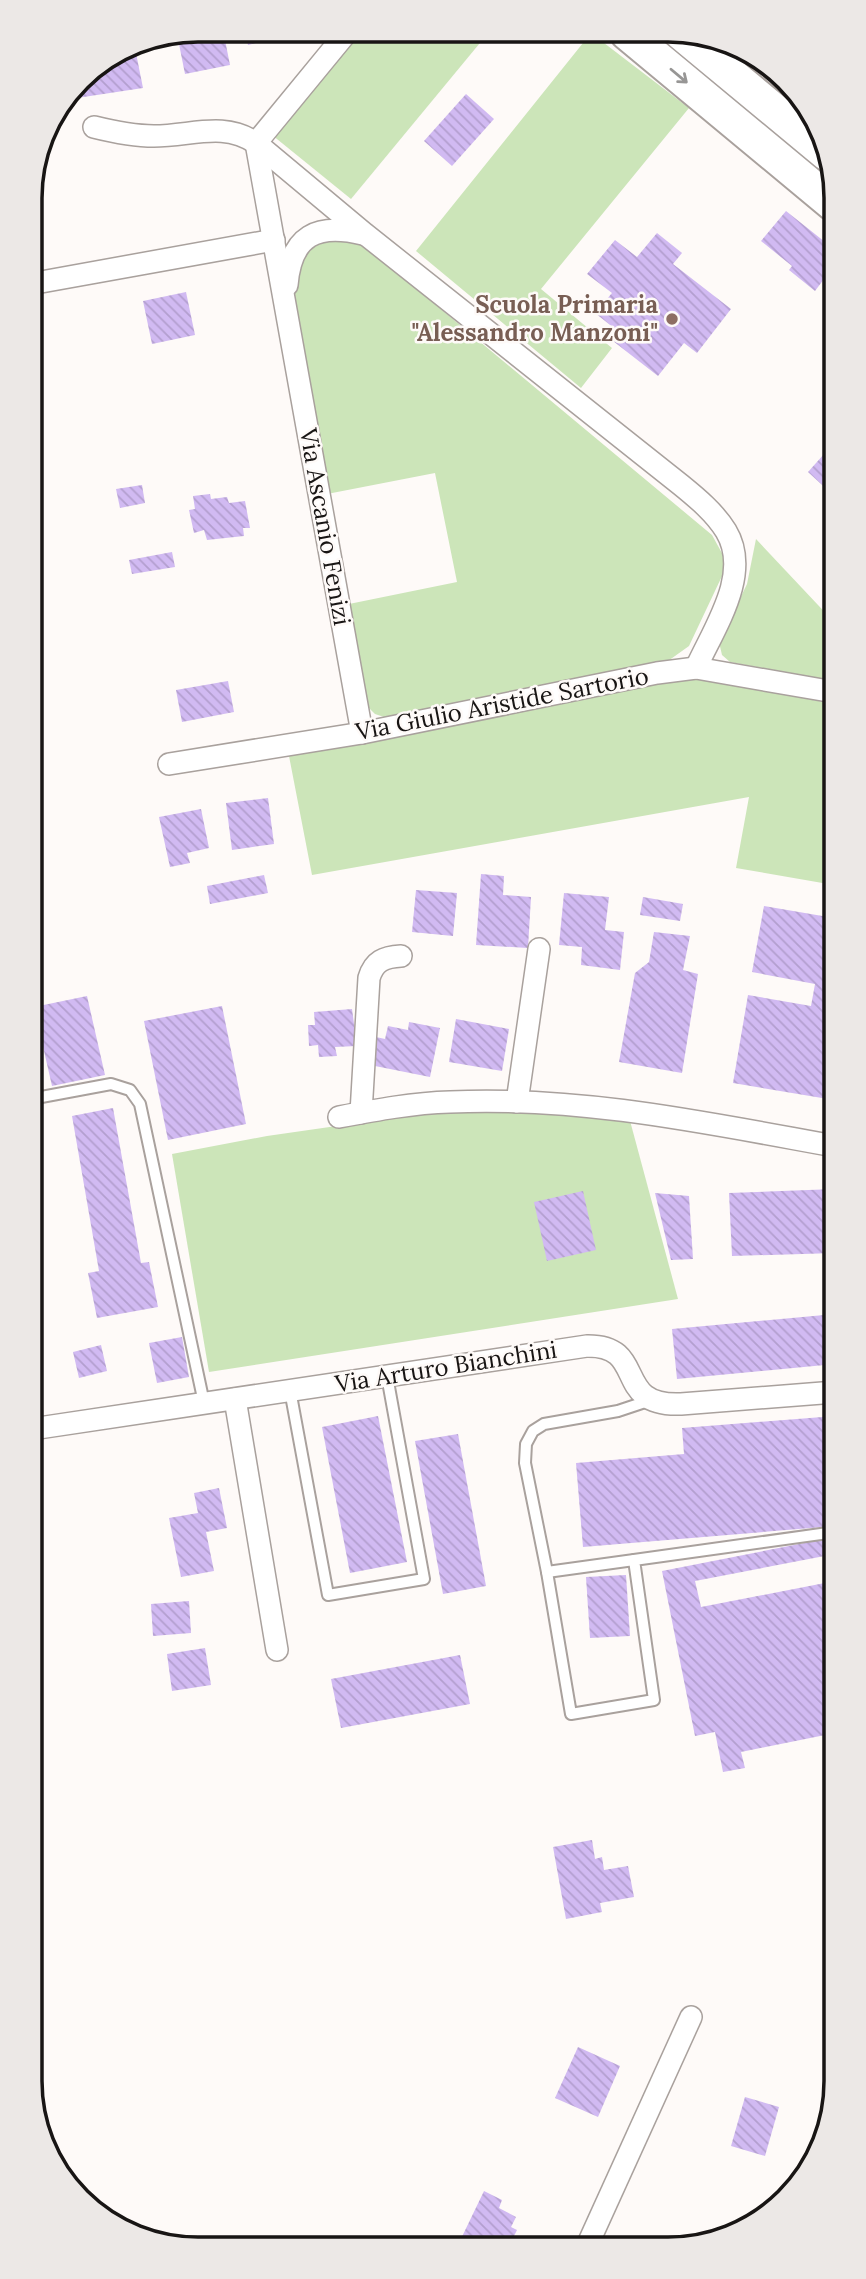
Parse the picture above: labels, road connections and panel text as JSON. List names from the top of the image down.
{
  "streets": {
    "street": ["Via Ascanio Fenizi", "Via Giulio Aristide Sartorio", "Via Arturo Bianchini"]
  },
  "crossings": [
    ["Via Ascanio Fenizi", "Via Giulio Aristide Sartorio"]
  ],
  "places": ["Scuola Primaria \"Alessandro Manzoni\""]
}
